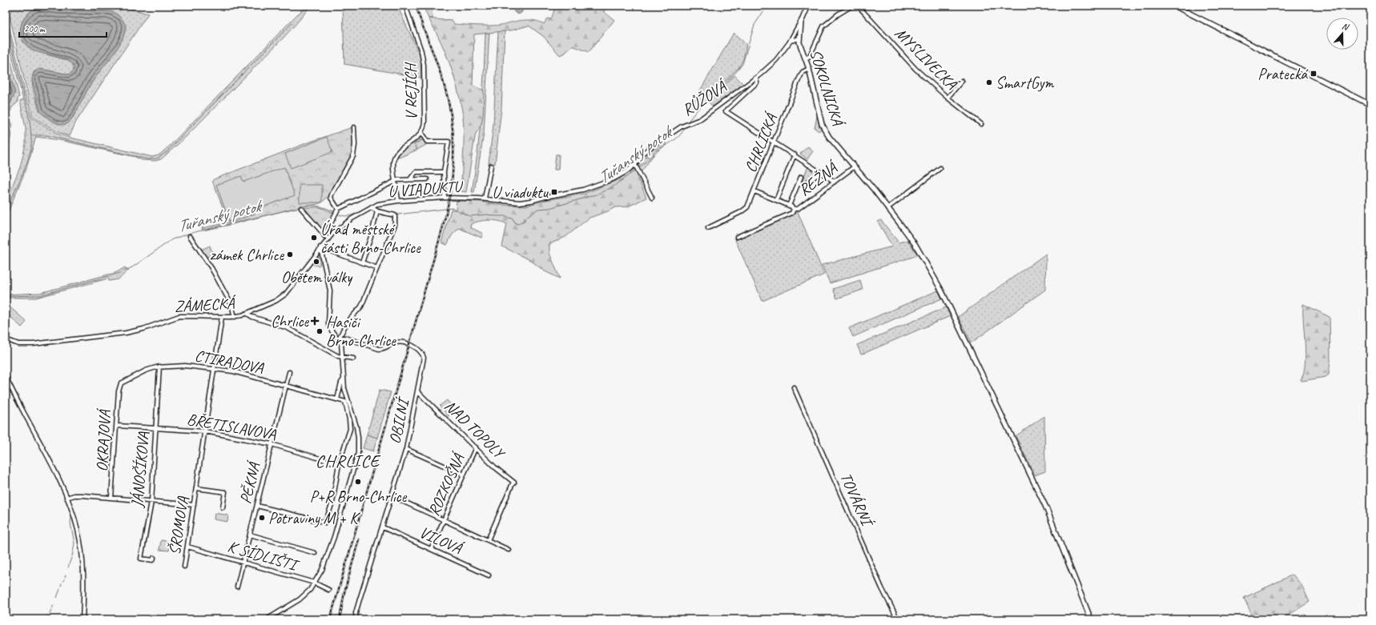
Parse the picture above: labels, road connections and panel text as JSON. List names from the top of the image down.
{
  "streets": {
    "main road": ["SOKOLNICKÁ"],
    "street": [
      "MYSLIVECKÁ",
      "V REJÍCH",
      "RŮŽOVÁ",
      "CHRLICKÁ",
      "REŽNÁ",
      "U VIADUKTU",
      "ZÁMECKÁ",
      "CTIRADOVA",
      "OBILNÍ",
      "BŘETISLAVOVA",
      "NAD TOPOLY",
      "OKRAJOVÁ",
      "JÁNOŠÍKOVA",
      "PĚKNÁ",
      "ROZKOŠNÁ",
      "TOVÁRNÍ",
      "ŠROMOVA",
      "VILOVÁ",
      "K SÍDLIŠTI"
    ]
  },
  "crossings": [
    ["SOKOLNICKÁ", "RŮŽOVÁ"],
    ["SOKOLNICKÁ", "CHRLICKÁ"],
    ["SOKOLNICKÁ", "REŽNÁ"],
    ["V REJÍCH", "U VIADUKTU"],
    ["RŮŽOVÁ", "CHRLICKÁ"],
    ["RŮŽOVÁ", "U VIADUKTU"],
    ["CHRLICKÁ", "REŽNÁ"],
    ["ZÁMECKÁ", "ŠROMOVA"],
    ["CTIRADOVA", "OKRAJOVÁ"],
    ["CTIRADOVA", "JÁNOŠÍKOVA"],
    ["CTIRADOVA", "PĚKNÁ"],
    ["CTIRADOVA", "ŠROMOVA"],
    ["OBILNÍ", "NAD TOPOLY"],
    ["OBILNÍ", "VILOVÁ"],
    ["BŘETISLAVOVA", "OKRAJOVÁ"],
    ["BŘETISLAVOVA", "JÁNOŠÍKOVA"],
    ["BŘETISLAVOVA", "PĚKNÁ"],
    ["BŘETISLAVOVA", "ŠROMOVA"],
    ["NAD TOPOLY", "ROZKOŠNÁ"],
    ["PĚKNÁ", "K SÍDLIŠTI"],
    ["ROZKOŠNÁ", "VILOVÁ"],
    ["ŠROMOVA", "K SÍDLIŠTI"]
  ],
  "districts": ["CHRLICE"],
  "water": ["Tuřanský potok"],
  "places": {
    "transit": ["Pratecká", "U viaduktu"],
    "other": [
      "SmartGym",
      "Úřad městské části Brno-Chrlice",
      "zámek Chrlice",
      "Obětem války",
      "Hasiči Brno-Chrlice",
      "P+R Brno-Chrlice",
      "Potraviny M + K"
    ],
    "health": ["Chrlice"]
  },
  "scale_bar": "200 m",
  "north": "top"
}
